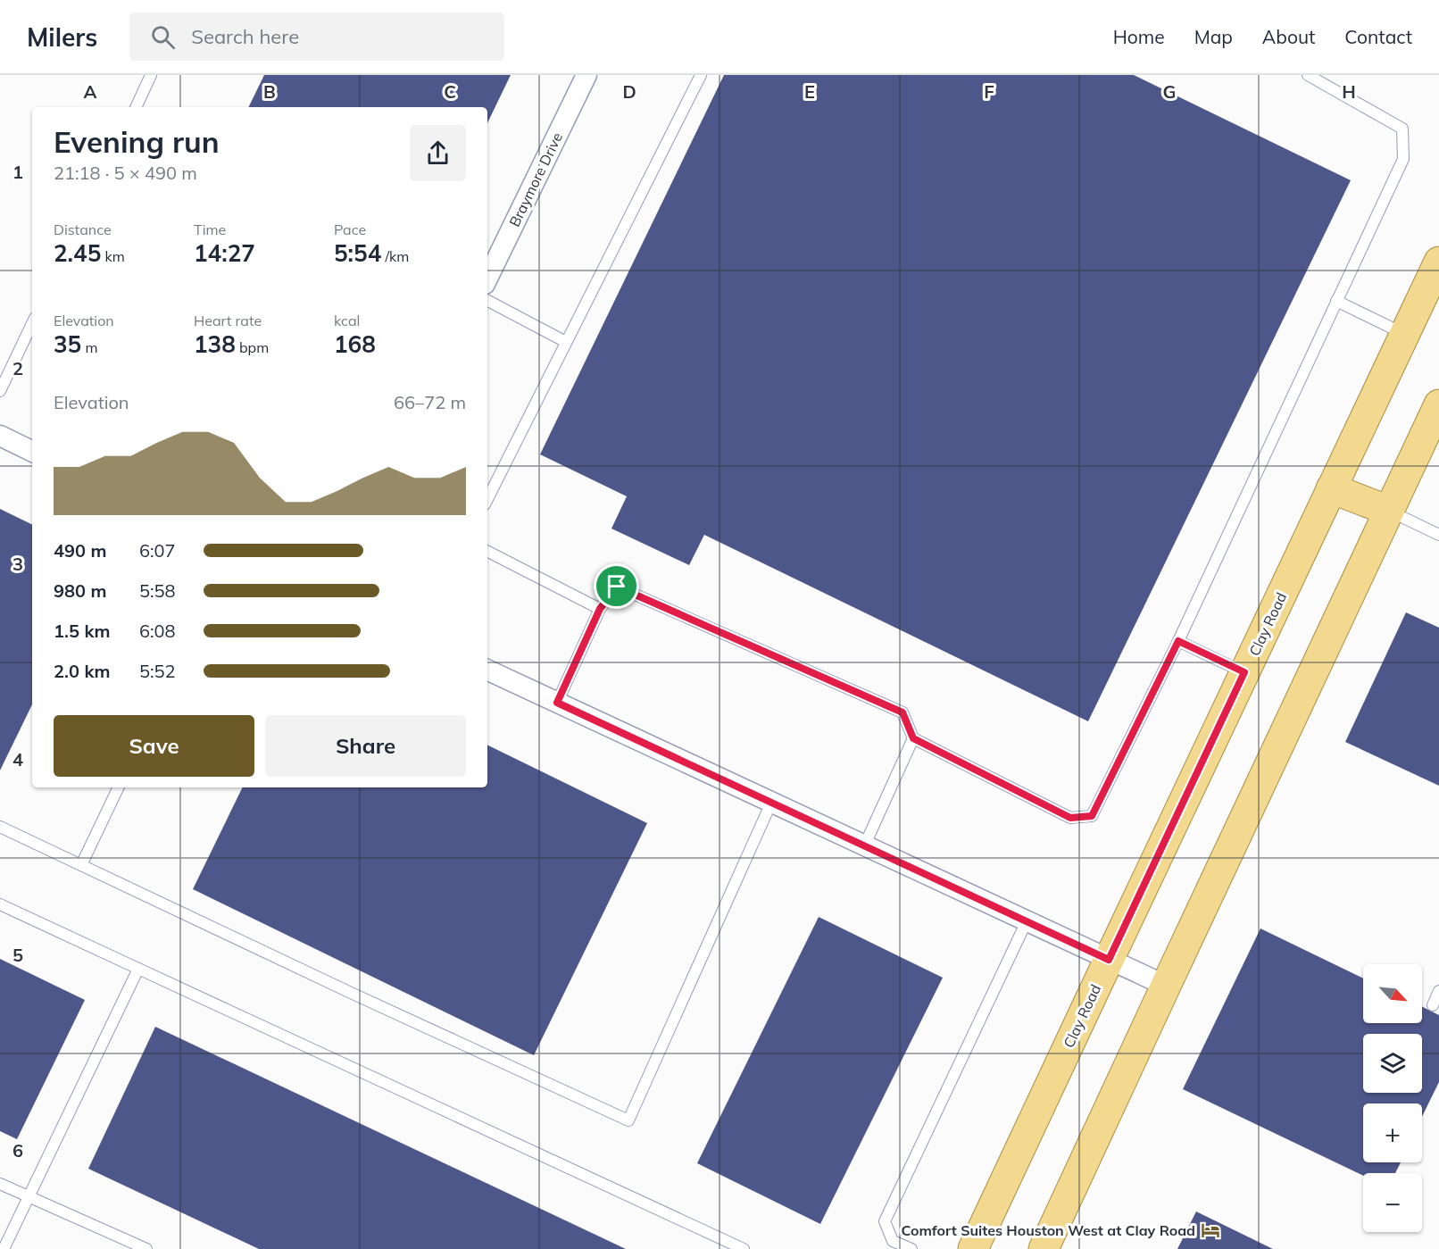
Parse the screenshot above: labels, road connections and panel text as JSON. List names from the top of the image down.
{
  "streets": {
    "main road": ["Clay Road"],
    "street": ["Braymore Drive"]
  },
  "places": {
    "hotel": ["Comfort Suites Houston West at Clay Road"]
  },
  "north": "bottom right",
  "page": {
    "header": "Milers",
    "search": "Search here",
    "nav": [
      "Home",
      "Map",
      "About",
      "Contact"
    ],
    "heading": ["Evening run", "21:18 · 5 × 490 m"],
    "stats": [
      ["Distance", "2.45 km"],
      ["Time", "14:27"],
      ["Pace", "5:54 /km"],
      ["Elevation", "35 m"],
      ["Heart rate", "138 bpm"],
      ["kcal", "168"]
    ],
    "chart": ["Elevation", "66–72 m"],
    "list": [
      {
        "name": "490 m",
        "note": "6:07"
      },
      {
        "name": "980 m",
        "note": "5:58"
      },
      {
        "name": "1.5 km",
        "note": "6:08"
      },
      {
        "name": "2.0 km",
        "note": "5:52"
      }
    ],
    "buttons": ["Save", "Share"],
    "map_buttons": ["+", "−"]
  },
  "grid": {
    "columns": [
      "A",
      "B",
      "C",
      "D",
      "E",
      "F",
      "G",
      "H"
    ],
    "rows": [
      "1",
      "2",
      "3",
      "4",
      "5",
      "6"
    ]
  }
}
